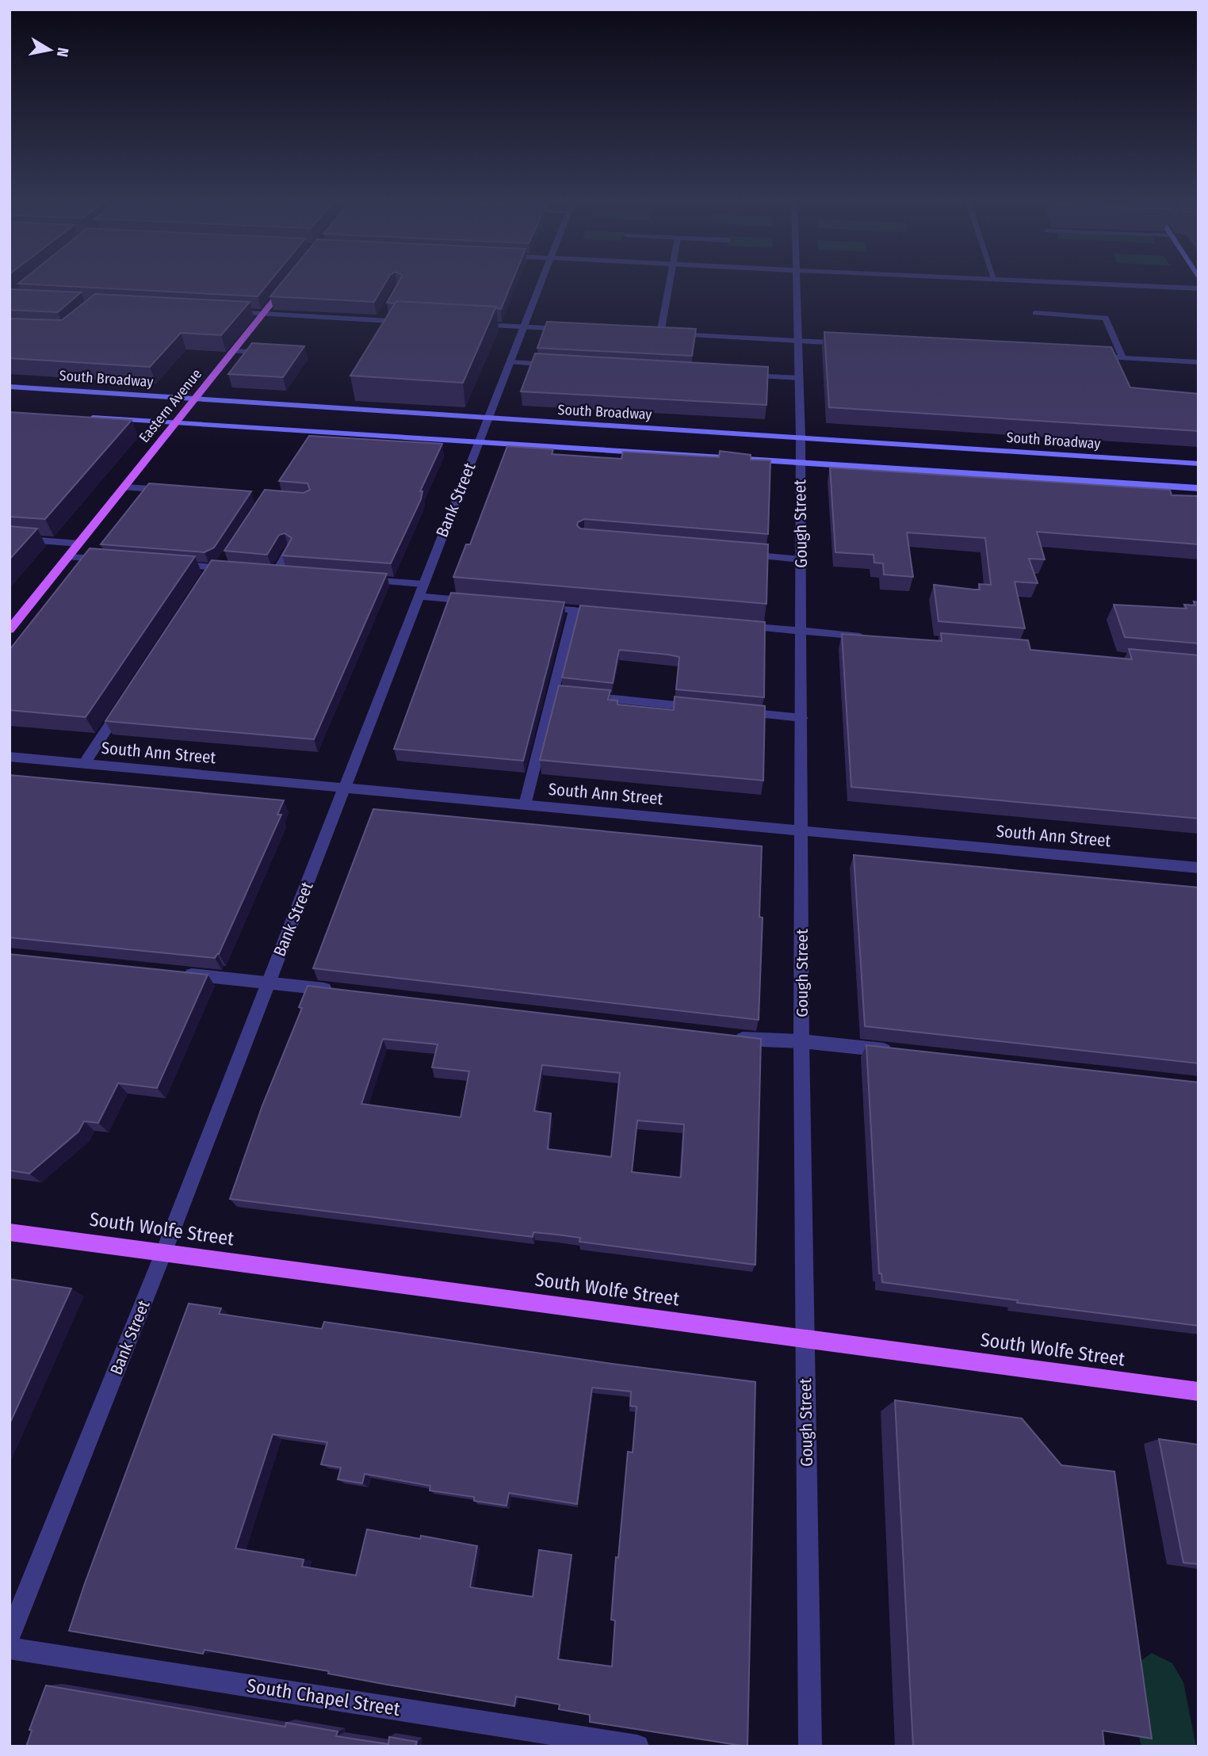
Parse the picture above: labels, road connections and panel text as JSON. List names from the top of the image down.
{
  "streets": {
    "main road": ["South Broadway", "Eastern Avenue", "South Wolfe Street"],
    "street": [
      "Bank Street",
      "Gough Street",
      "South Ann Street",
      "South Chapel Street"
    ]
  },
  "crossings": [
    ["South Broadway", "Eastern Avenue"],
    ["South Broadway", "Bank Street"],
    ["South Broadway", "Gough Street"],
    ["Bank Street", "South Ann Street"],
    ["Bank Street", "South Wolfe Street"],
    ["Gough Street", "South Ann Street"],
    ["Gough Street", "South Wolfe Street"]
  ],
  "north": "right"
}
